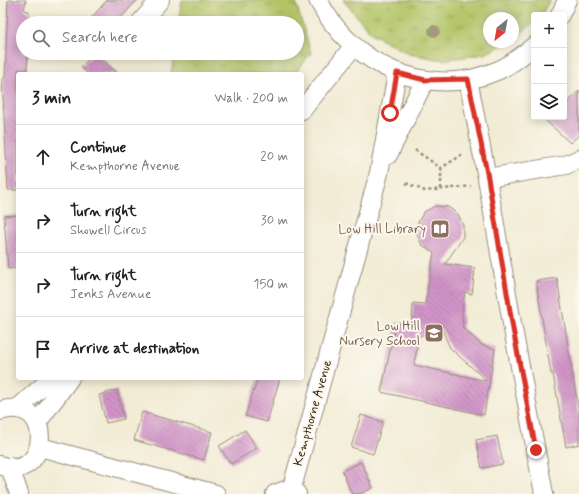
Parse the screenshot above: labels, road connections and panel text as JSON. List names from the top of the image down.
{
  "streets": {
    "street": ["Kempthorne Avenue"]
  },
  "places": {
    "library": ["Low Hill Library"],
    "school or university": ["Low Hill Nursery School"]
  },
  "north": "bottom left",
  "page": {
    "map_buttons": ["+", "−"],
    "search": "Search here",
    "heading": ["3 min", "Walk · 200 m"],
    "list": [
      ["Continue", "Kempthorne Avenue", "20 m"],
      ["Turn right", "Showell Circus", "30 m"],
      ["Turn right", "Jenks Avenue", "150 m"],
      "Arrive at destination"
    ]
  }
}
